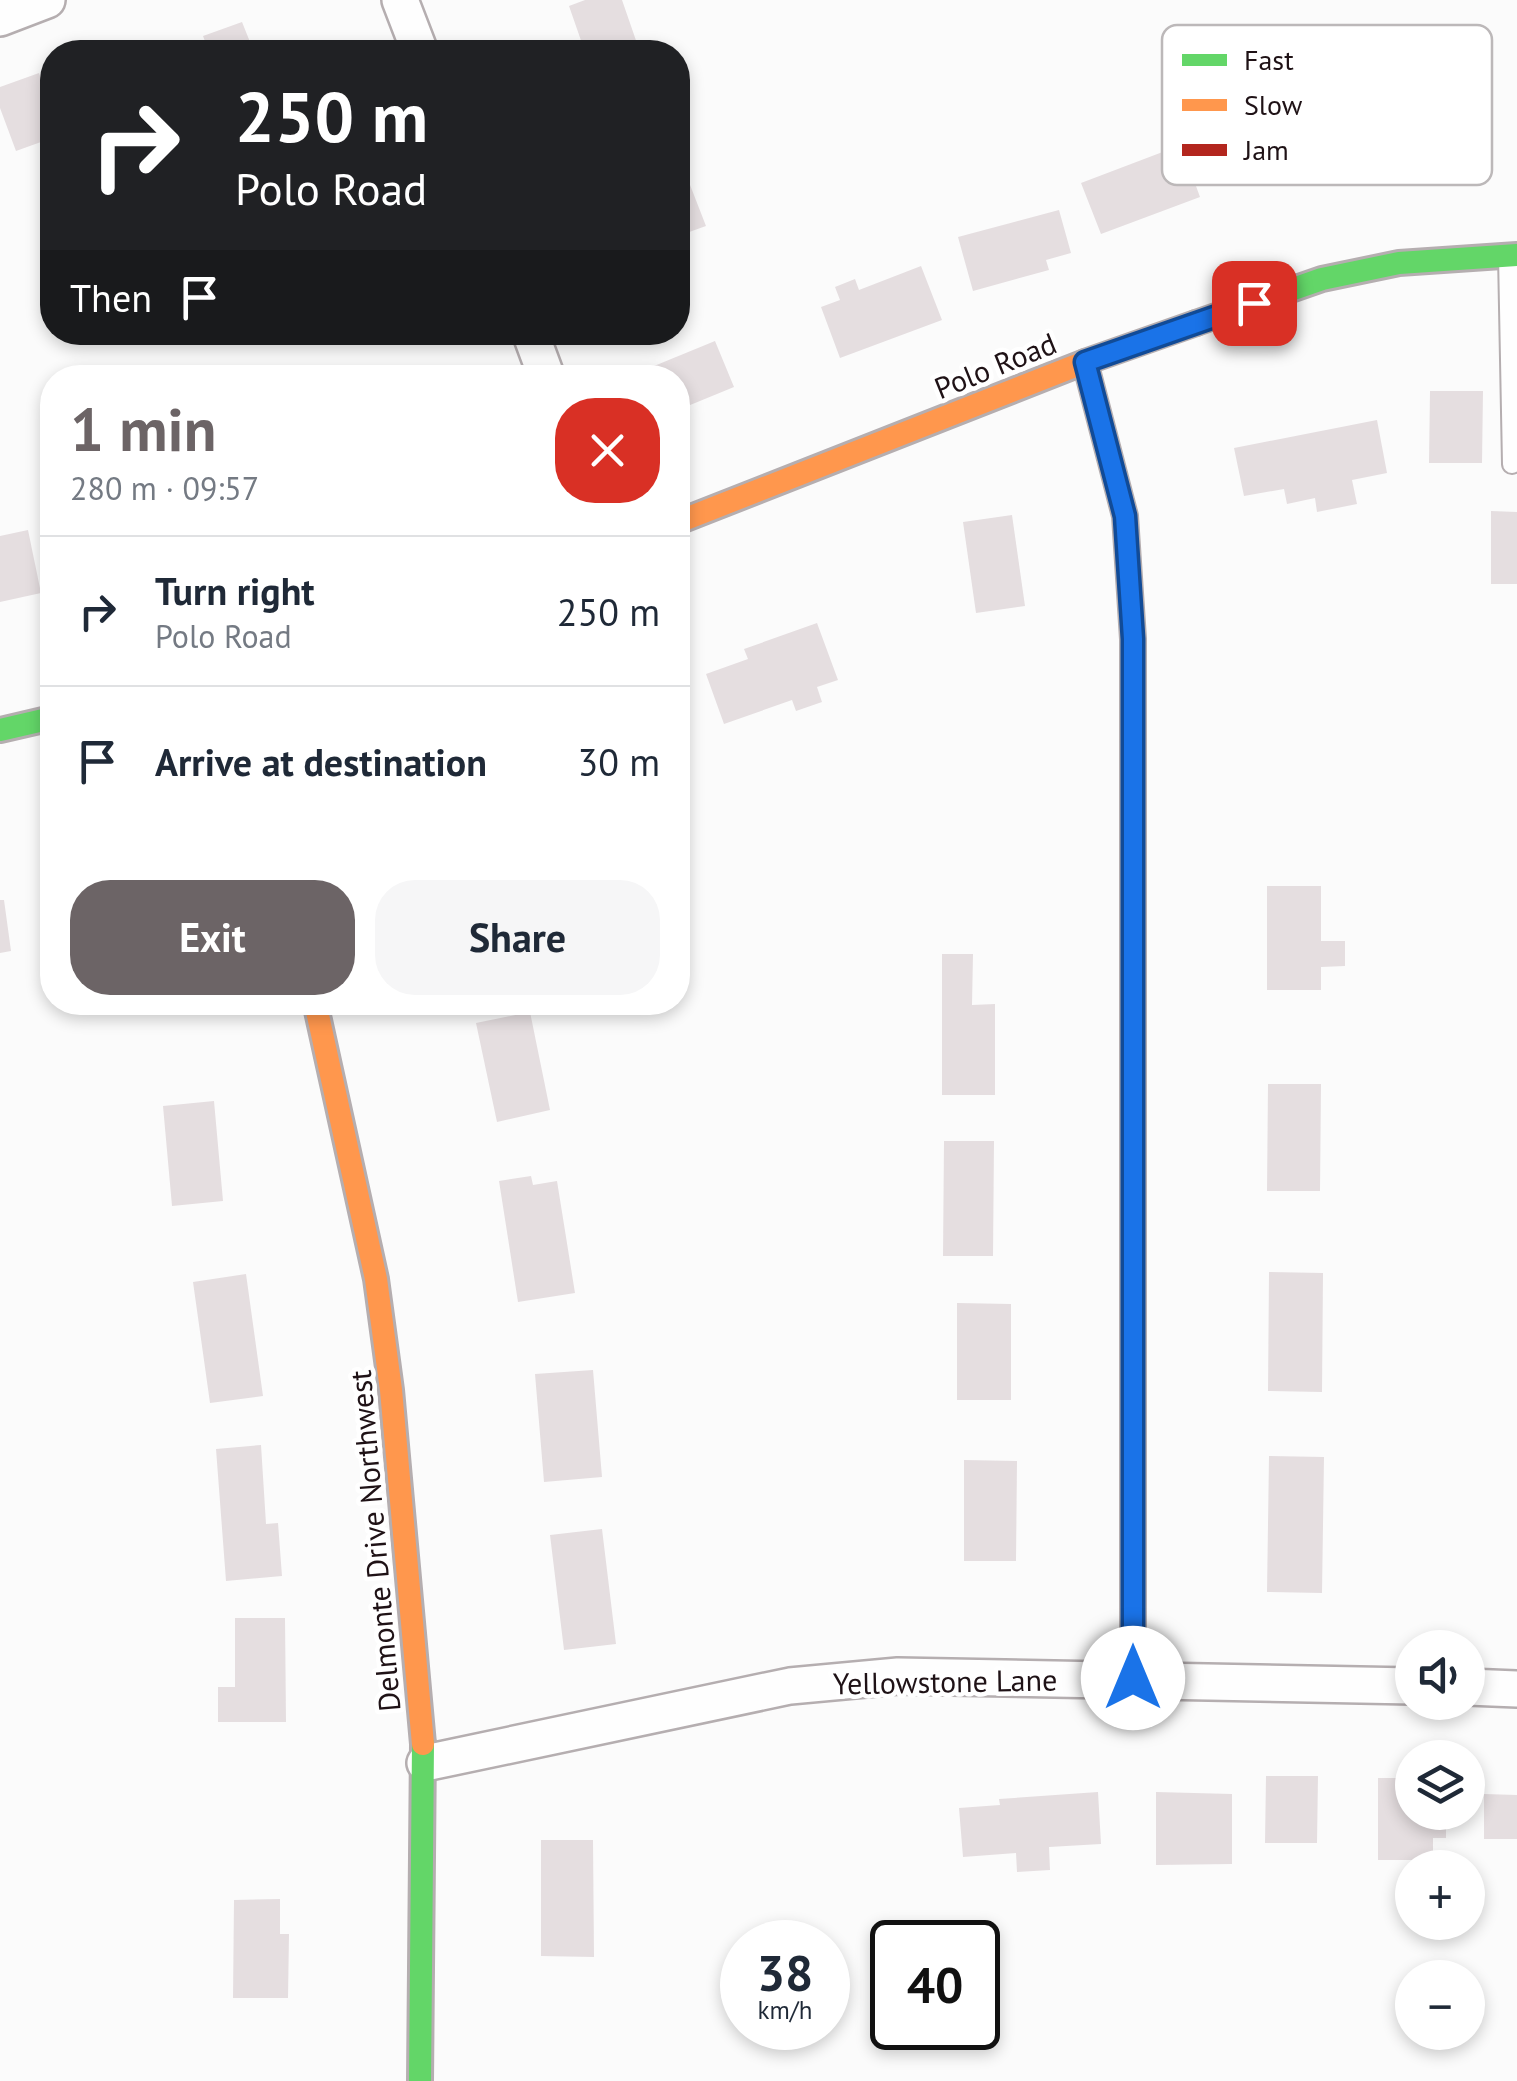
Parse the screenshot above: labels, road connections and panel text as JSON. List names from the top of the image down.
{
  "streets": {
    "street": ["Polo Road", "Delmonte Drive Northwest", "Yellowstone Lane"]
  },
  "crossings": [
    ["Delmonte Drive Northwest", "Yellowstone Lane"]
  ],
  "legend": ["Fast", "Slow", "Jam"],
  "page": {
    "turn": ["250 m", "Polo Road"],
    "then": "Then",
    "heading": ["1 min", "280 m · 09:57"],
    "list": [
      {
        "name": "Turn right",
        "note": "Polo Road",
        "value": "250 m"
      },
      {
        "name": "Arrive at destination",
        "value": "30 m"
      }
    ],
    "buttons": ["Exit", "Share"],
    "map_buttons": ["+", "−"],
    "speed": "38 km/h",
    "limit": "40"
  }
}
